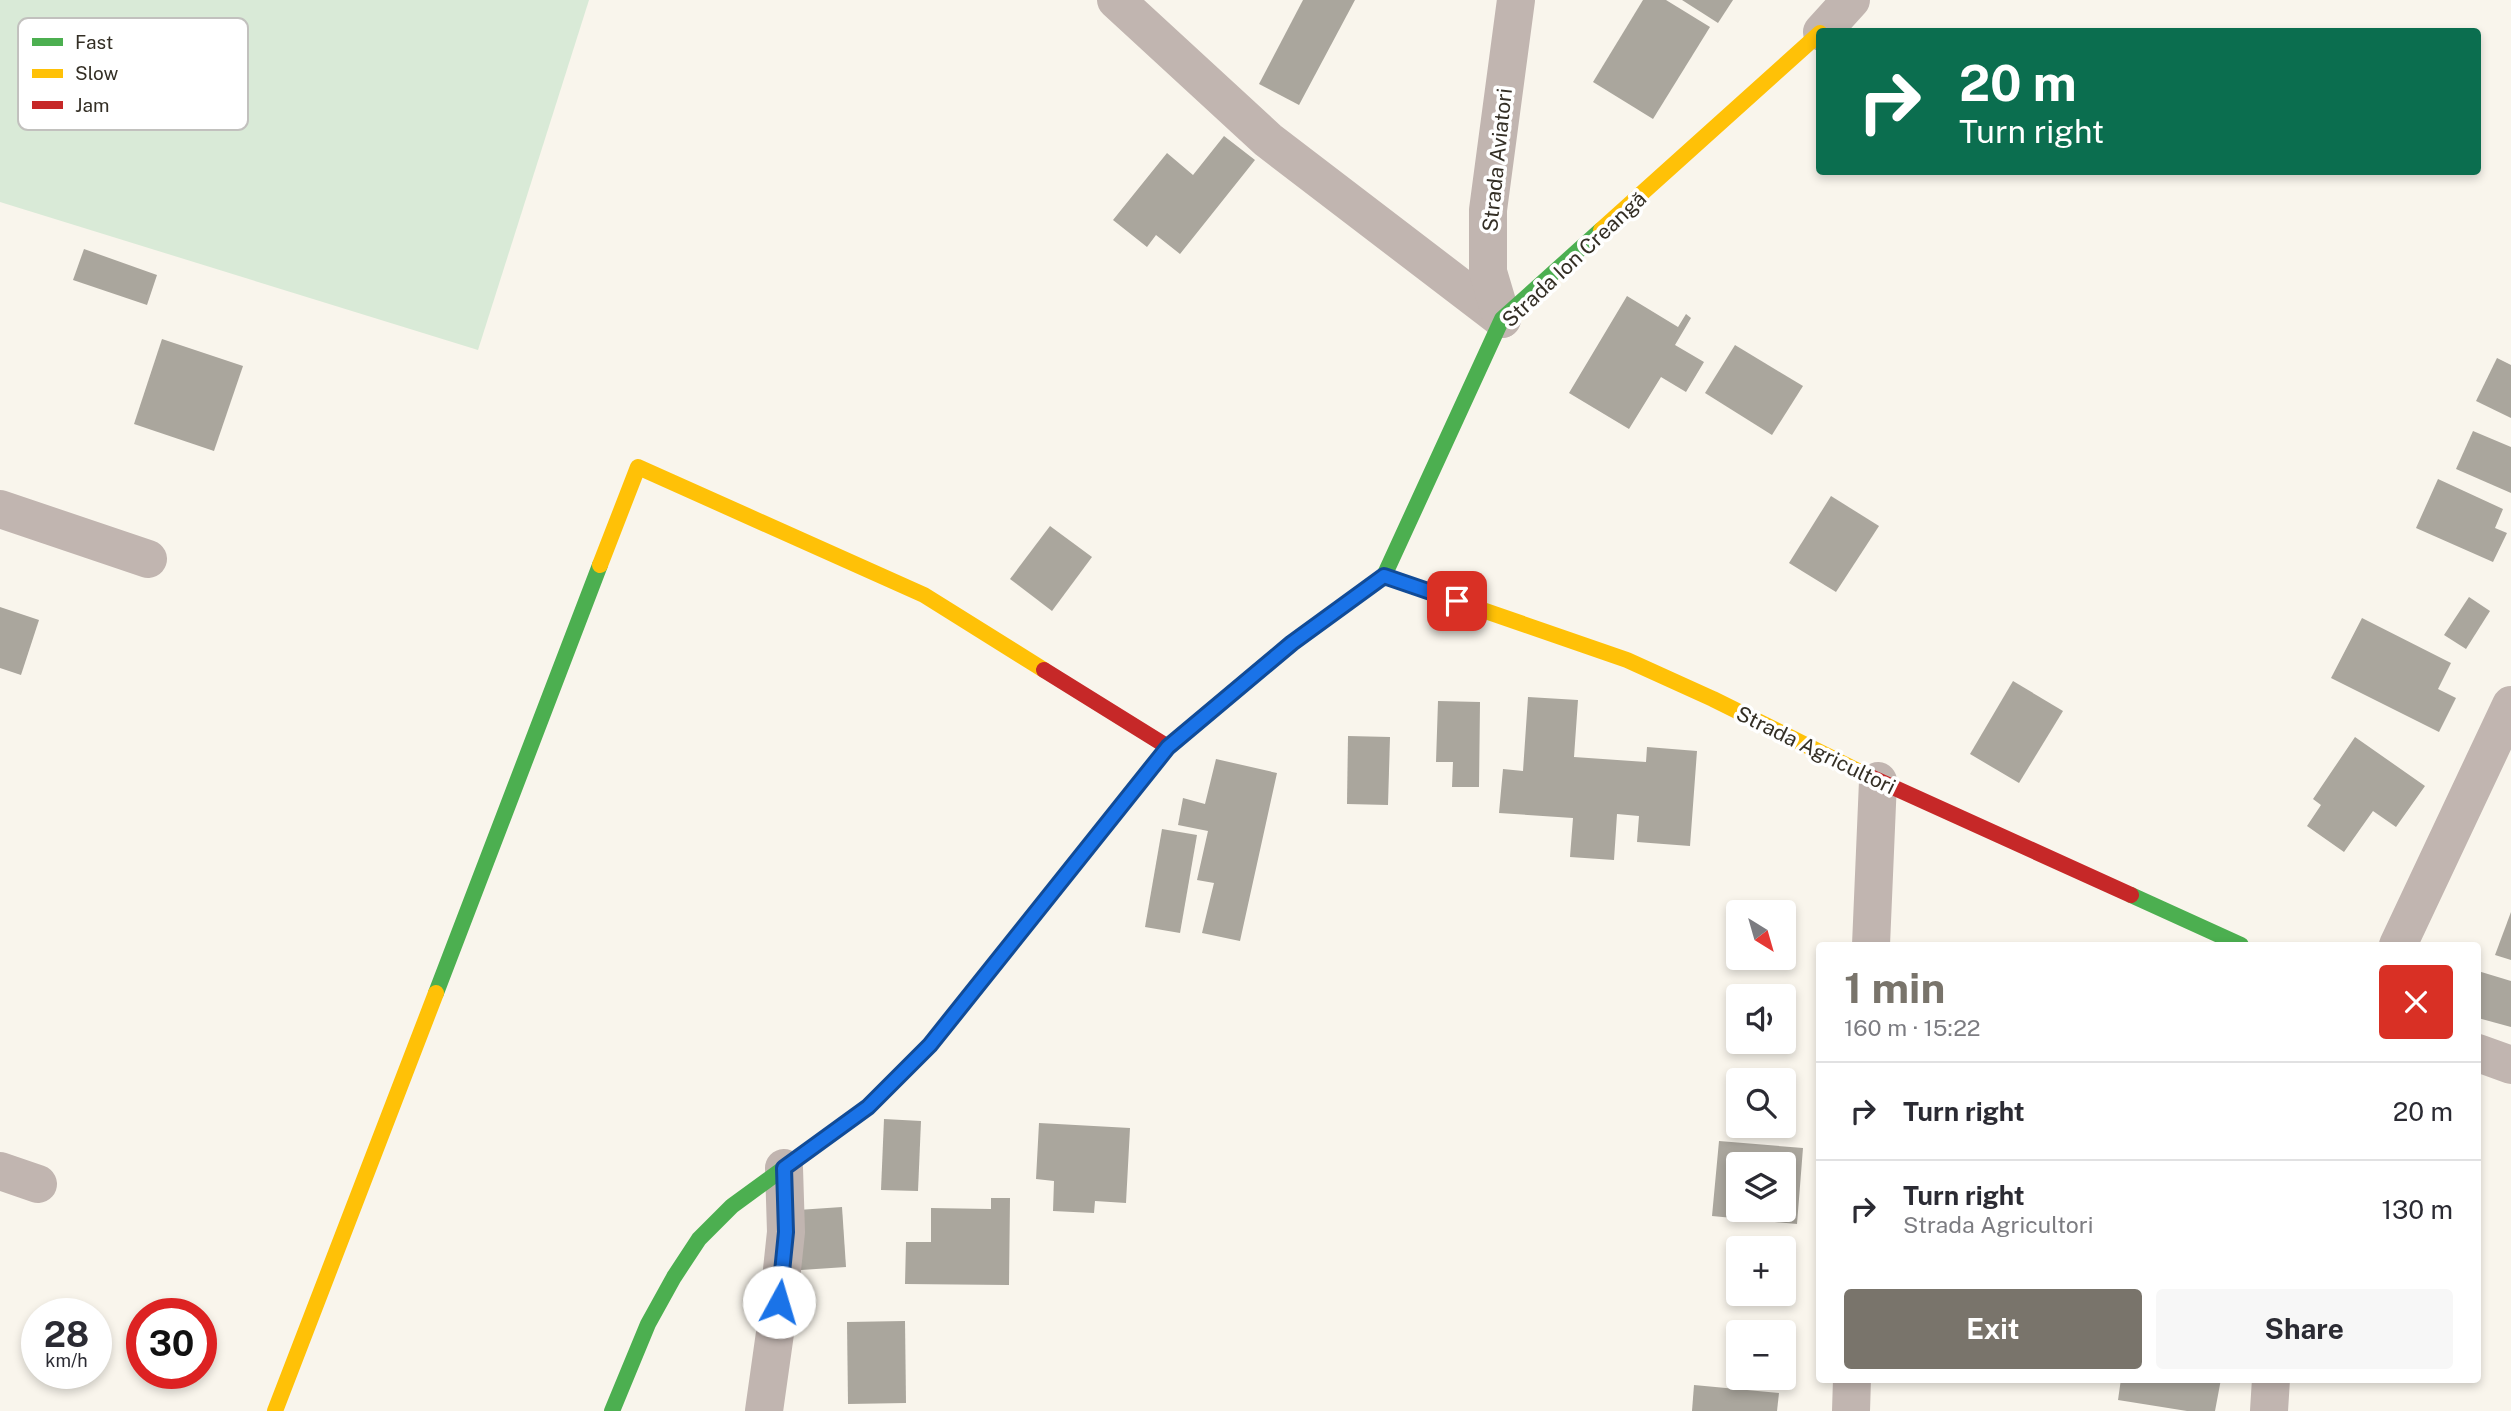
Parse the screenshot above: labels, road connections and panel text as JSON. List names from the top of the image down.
{
  "streets": {
    "street": ["Strada Aviatori", "Strada Ion Creangă", "Strada Agricultori"]
  },
  "crossings": [
    ["Strada Aviatori", "Strada Ion Creangă"],
    ["Strada Ion Creangă", "Strada Agricultori"]
  ],
  "legend": ["Fast", "Slow", "Jam"],
  "north": "bottom right",
  "page": {
    "turn": ["20 m", "Turn right"],
    "map_buttons": ["+", "−"],
    "heading": ["1 min", "160 m · 15:22"],
    "list": [
      {
        "name": "Turn right",
        "value": "20 m"
      },
      {
        "name": "Turn right",
        "note": "Strada Agricultori",
        "value": "130 m"
      }
    ],
    "buttons": ["Exit", "Share"],
    "speed": "28 km/h",
    "limit": "30"
  }
}
